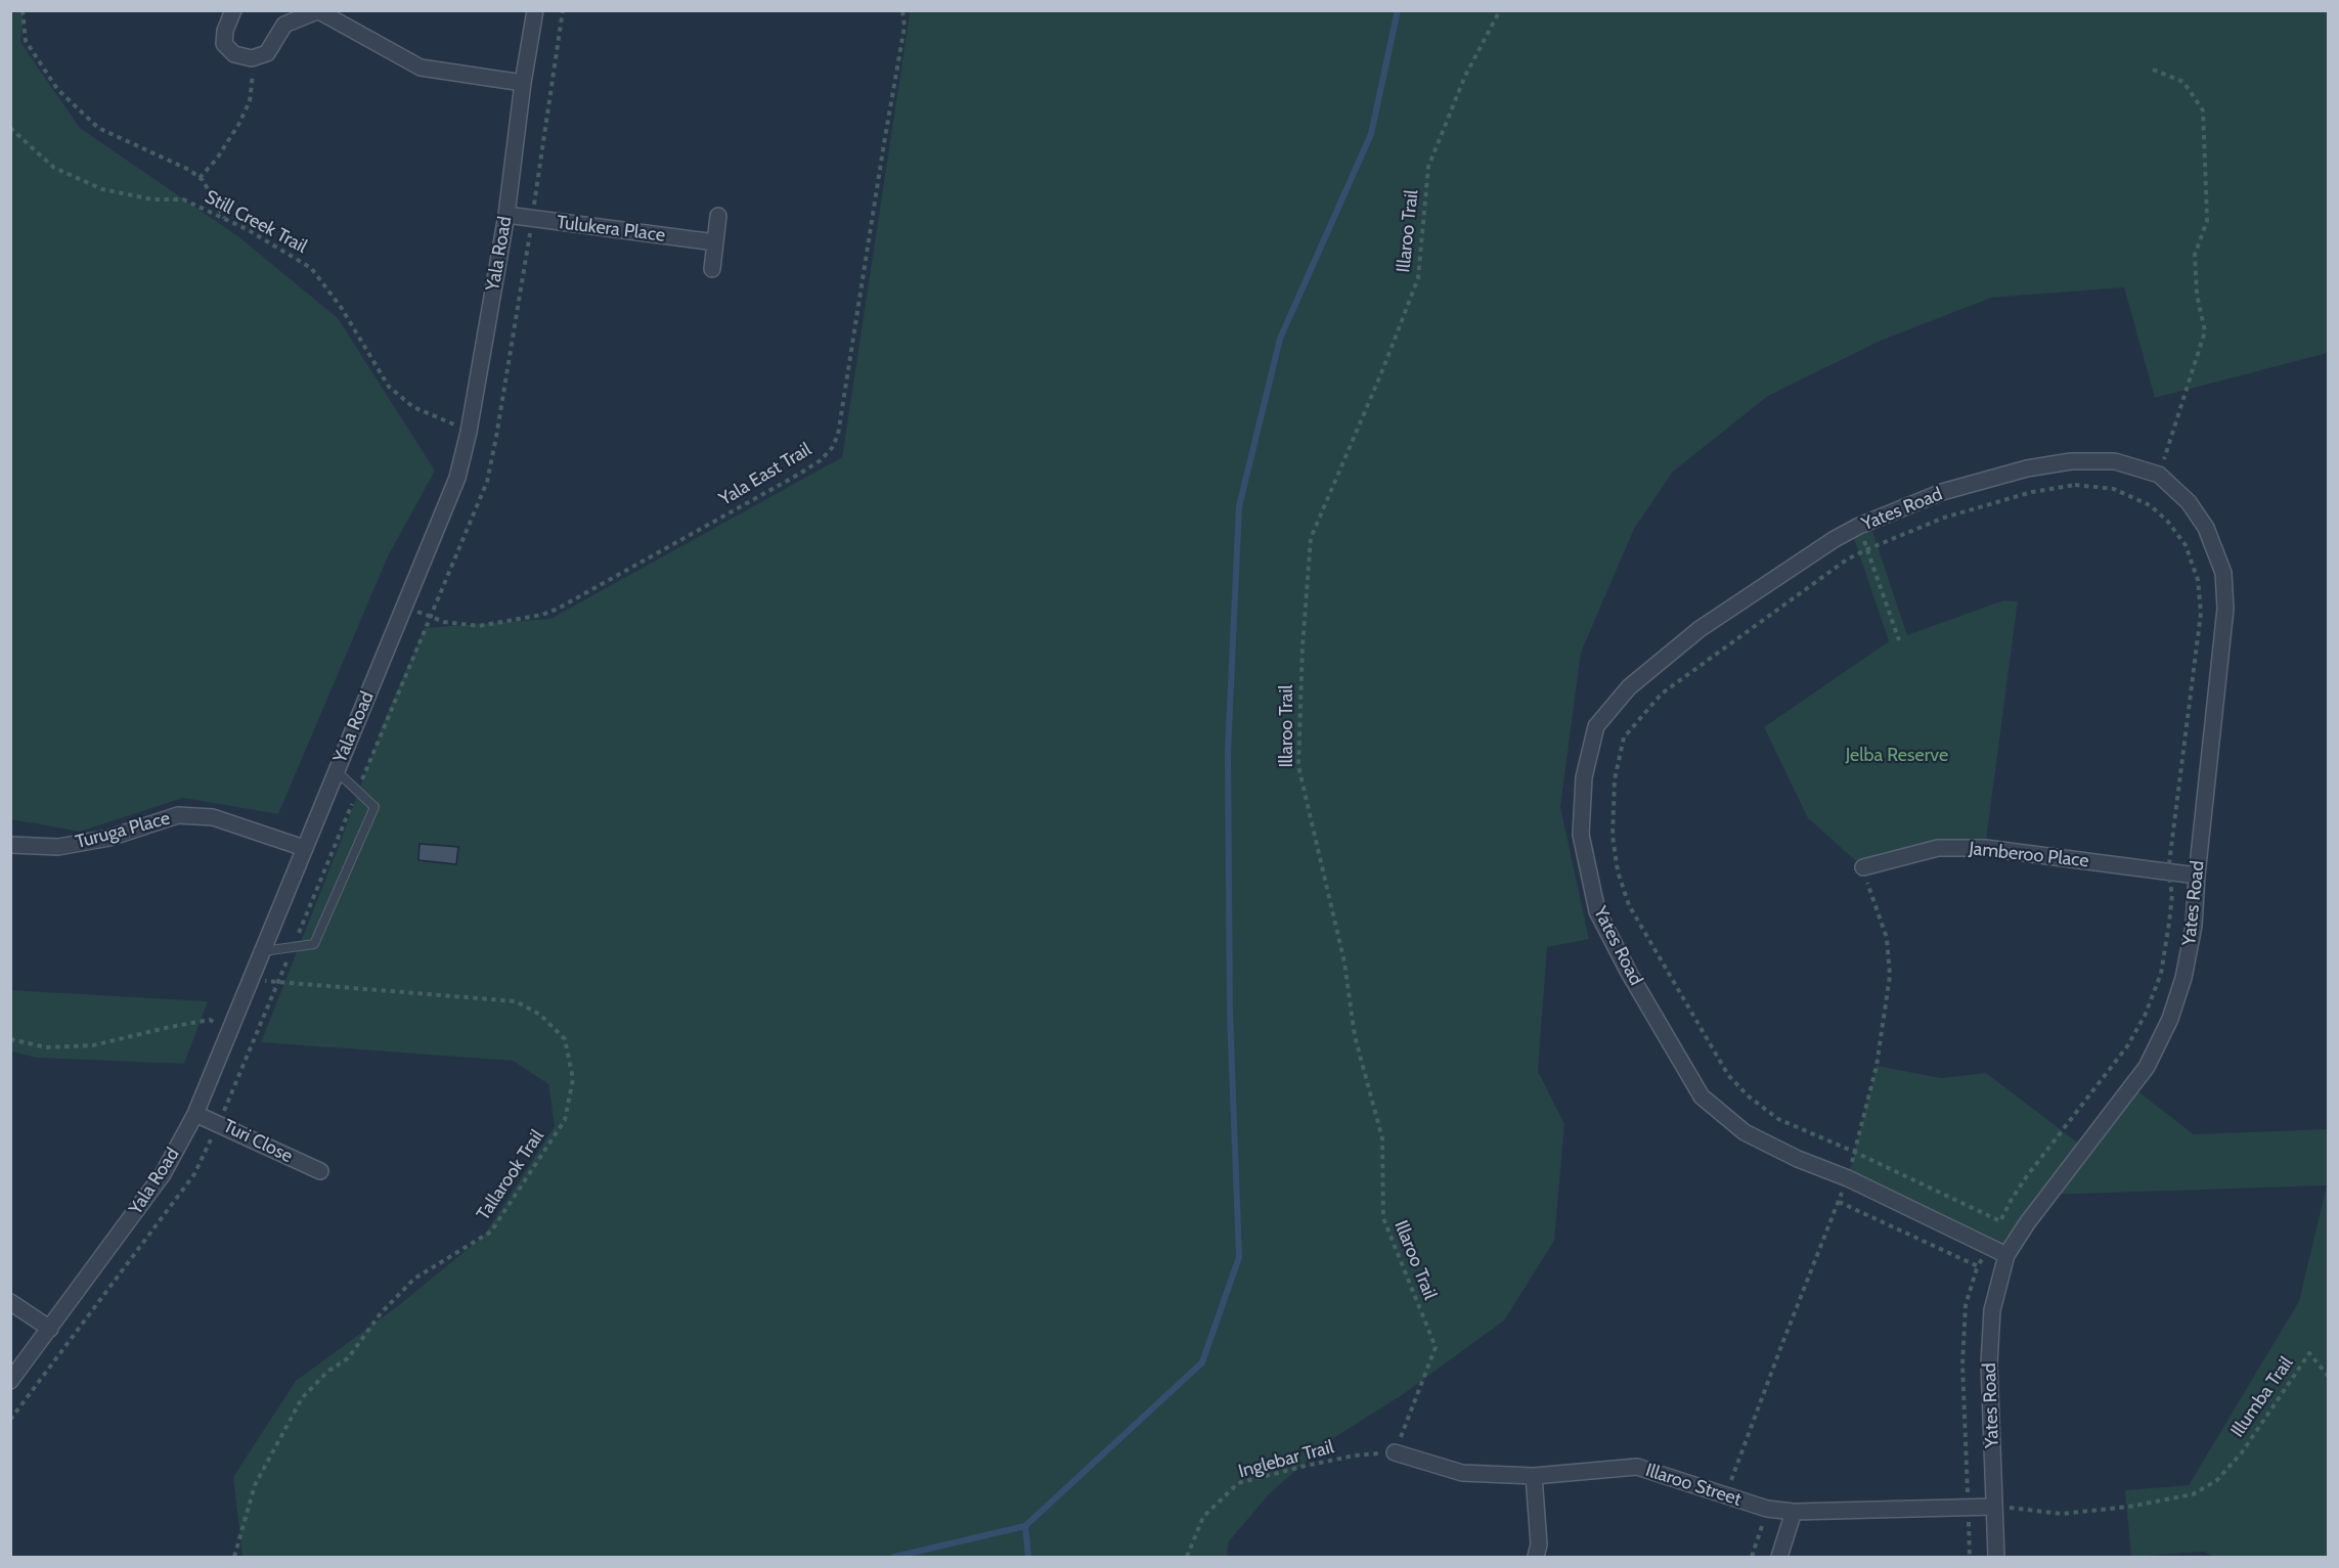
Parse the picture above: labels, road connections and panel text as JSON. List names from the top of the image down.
{
  "streets": {
    "street": [
      "Tulukera Place",
      "Yala Road",
      "Yates Road",
      "Turuga Place",
      "Jamberoo Place",
      "Turi Close",
      "Illaroo Street"
    ],
    "path": [
      "Still Creek Trail",
      "Illaroo Trail",
      "Yala East Trail",
      "Tallarook Trail",
      "Illumba Trail",
      "Inglebar Trail"
    ]
  },
  "crossings": [
    ["Still Creek Trail", "Yala Road"],
    ["Tulukera Place", "Yala Road"],
    ["Illaroo Trail", "Inglebar Trail"],
    ["Illaroo Trail", "Illaroo Street"],
    ["Yala Road", "Yala East Trail"],
    ["Yala Road", "Turuga Place"],
    ["Yala Road", "Turi Close"],
    ["Yala Road", "Tallarook Trail"],
    ["Yates Road", "Jamberoo Place"],
    ["Yates Road", "Illumba Trail"],
    ["Yates Road", "Illaroo Street"],
    ["Illumba Trail", "Illaroo Street"],
    ["Inglebar Trail", "Illaroo Street"]
  ],
  "parks": ["Jelba Reserve"]
}
